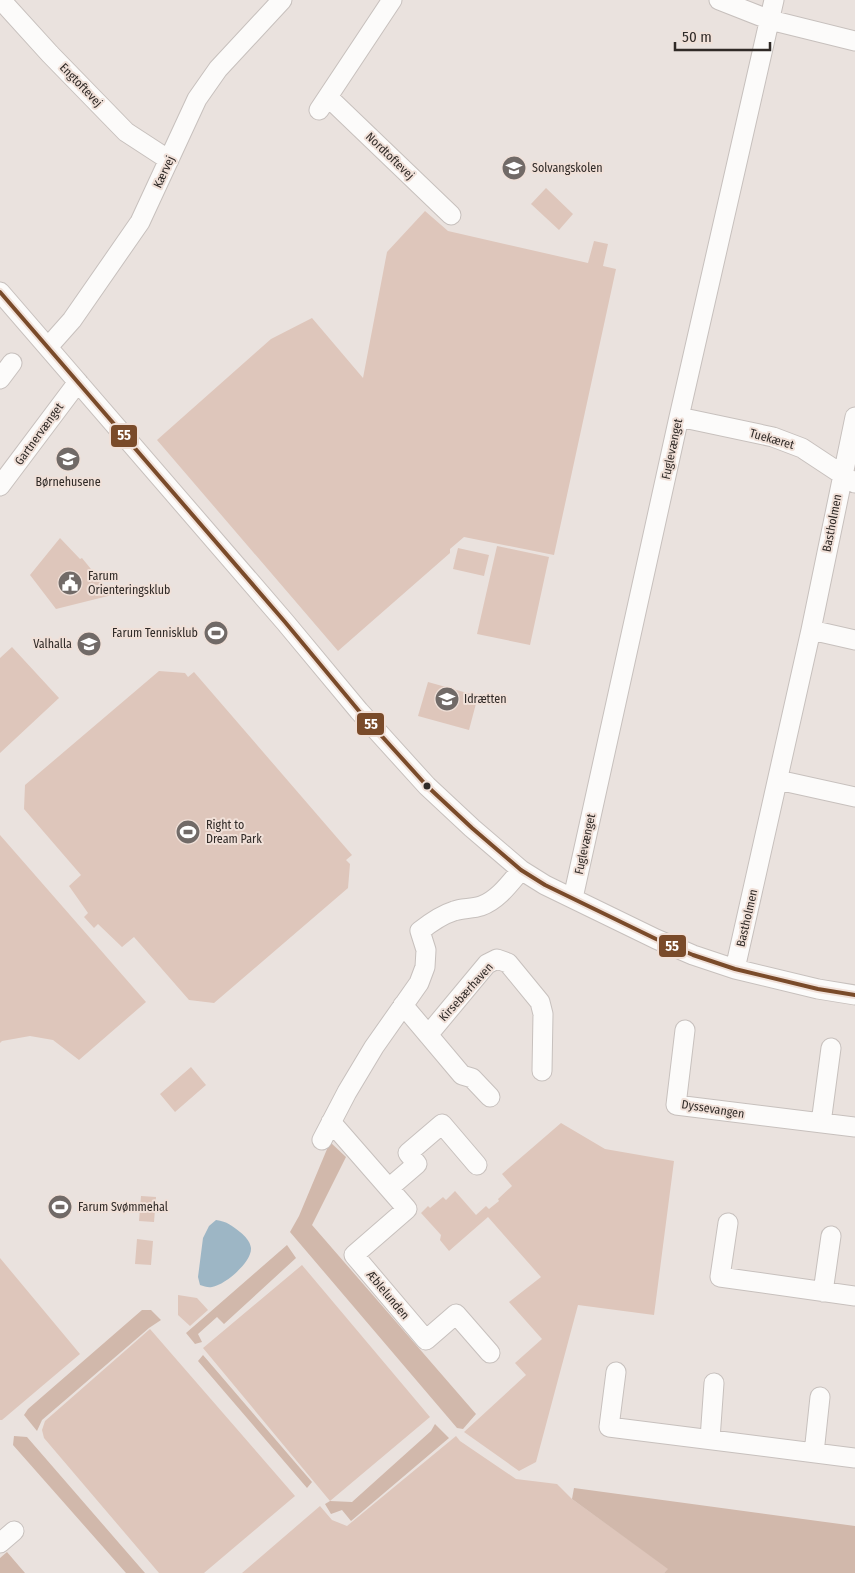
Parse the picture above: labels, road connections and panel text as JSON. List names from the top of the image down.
{
  "streets": {
    "street": [
      "Engtoftevej",
      "Nordtoftevej",
      "Kærvej",
      "Gartnervænget",
      "Tuekæret",
      "Fuglevænget",
      "Bastholmen",
      "Kirsebærhaven",
      "Dyssevangen",
      "Æblelunden"
    ]
  },
  "crossings": [
    ["Engtoftevej", "Kærvej"],
    ["Tuekæret", "Fuglevænget"],
    ["Tuekæret", "Bastholmen"]
  ],
  "places": {
    "school or university": [
      "Solvangskolen",
      "Børnehusene",
      "Valhalla",
      "Idrætten"
    ],
    "public building": ["Farum Orienteringsklub"],
    "sports": ["Farum Tennisklub", "Right to Dream Park", "Farum Svømmehal"]
  },
  "lines": ["transit line 55"],
  "scale_bar": "50 m"
}
